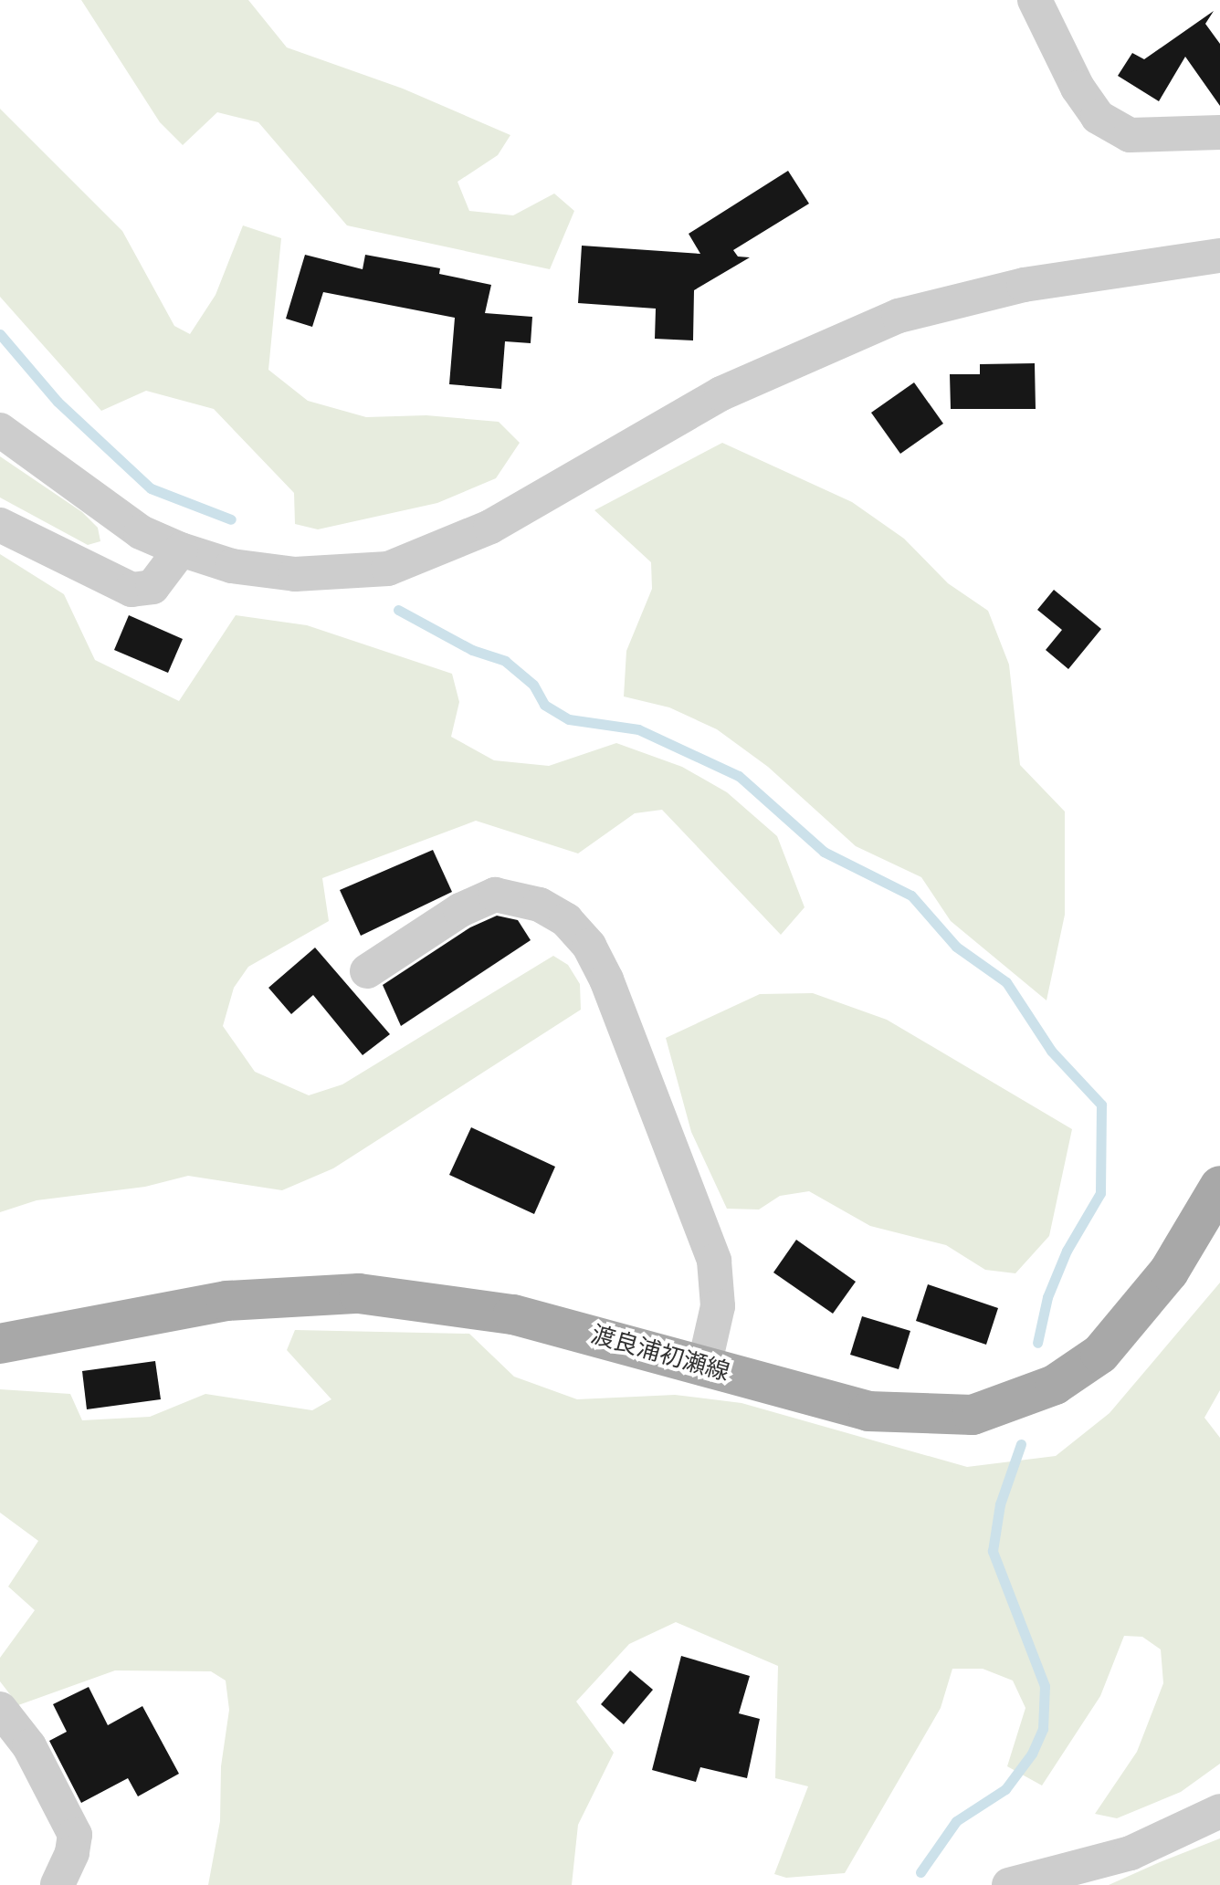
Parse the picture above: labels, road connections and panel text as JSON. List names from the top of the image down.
{
  "streets": {
    "main road": ["渡良浦初瀬線"]
  }
}
